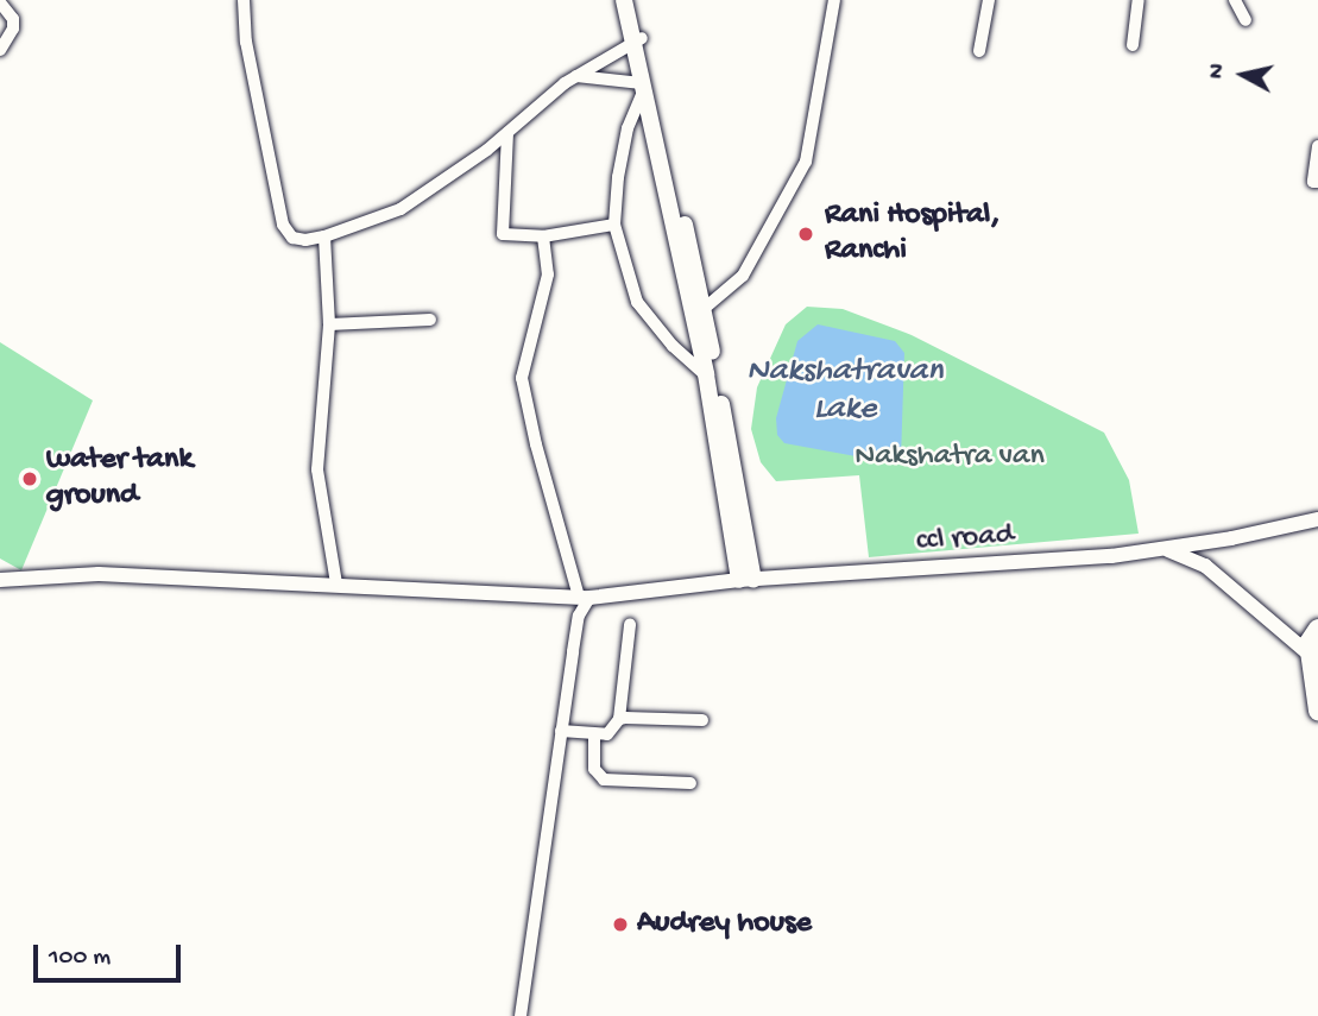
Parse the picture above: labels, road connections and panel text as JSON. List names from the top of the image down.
{
  "streets": {
    "street": ["ccl road"]
  },
  "water": ["Nakshatravan Lake"],
  "parks": ["Nakshatra van"],
  "places": ["Rani Hospital, Ranchi", "water tank ground", "Audrey house"],
  "scale_bar": "100 m",
  "north": "left"
}
